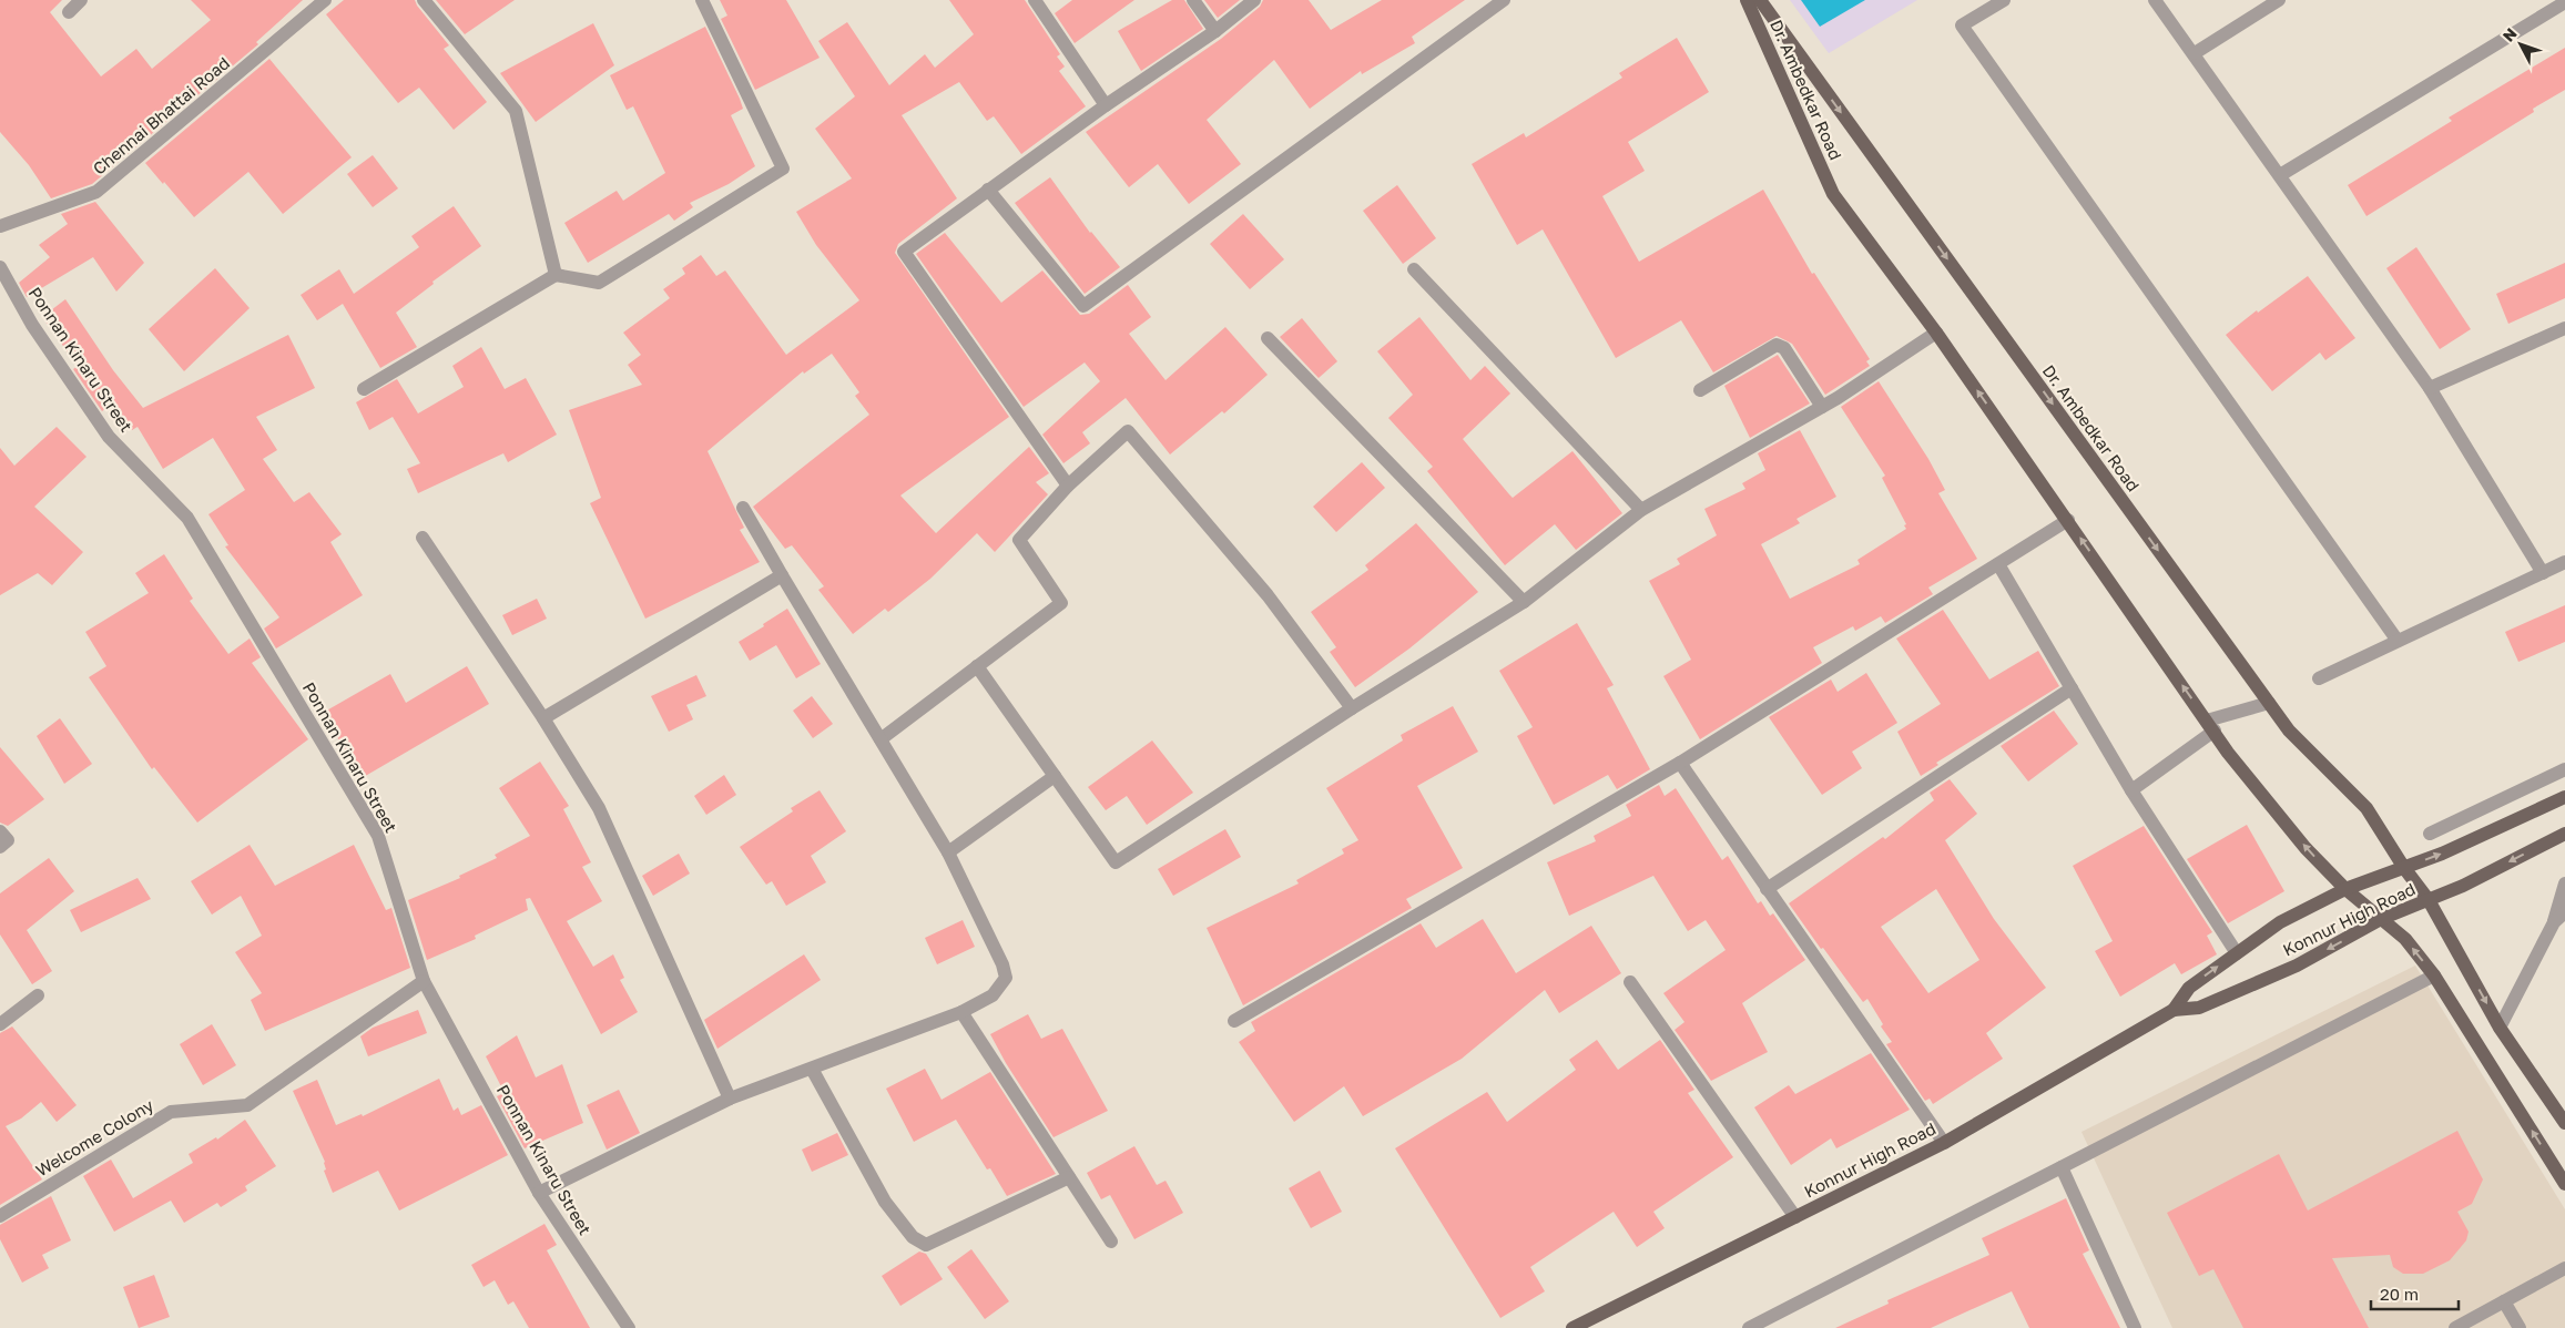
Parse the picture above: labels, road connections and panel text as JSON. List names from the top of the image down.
{
  "streets": {
    "main road": ["Dr. Ambedkar Road", "Konnur High Road"],
    "street": ["Chennai Bhattai Road", "Ponnan Kinaru Street", "Welcome Colony"]
  },
  "crossings": [
    ["Dr. Ambedkar Road", "Konnur High Road"],
    ["Ponnan Kinaru Street", "Welcome Colony"]
  ],
  "scale_bar": "20 m",
  "north": "top left"
}
